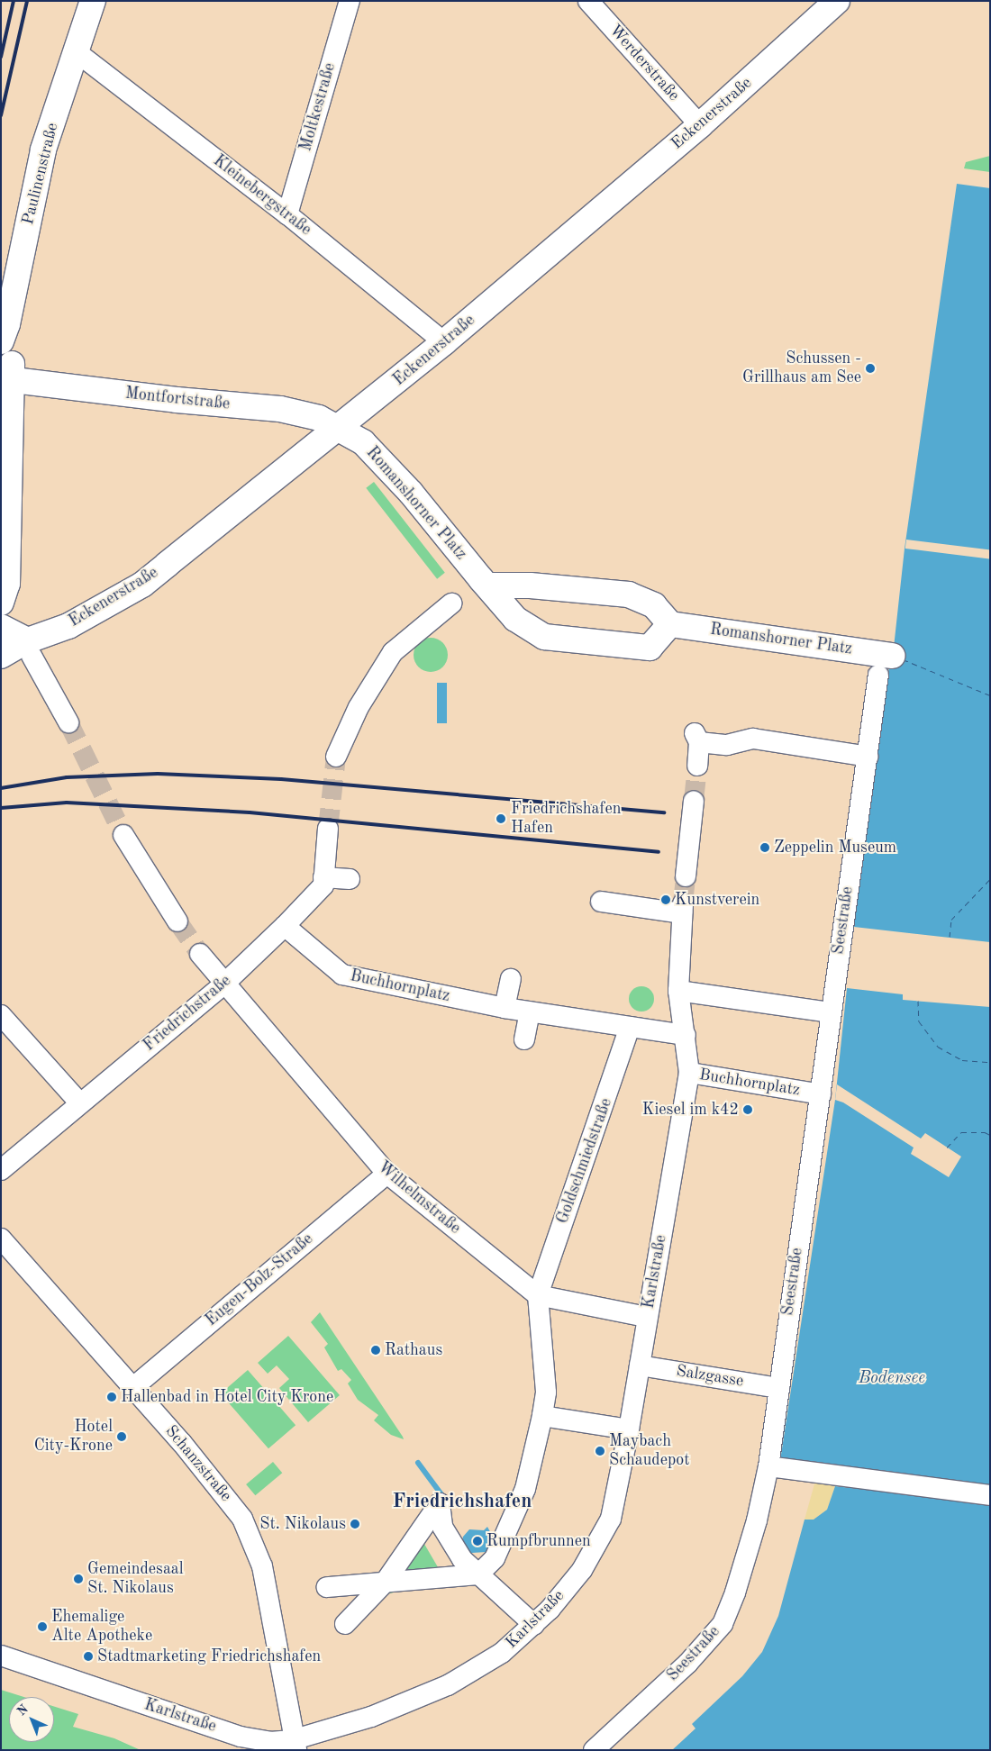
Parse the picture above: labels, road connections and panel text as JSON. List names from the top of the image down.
{
  "streets": {
    "main road": [
      "Eckenerstraße",
      "Paulinenstraße",
      "Montfortstraße",
      "Romanshorner Platz"
    ],
    "street": [
      "Werderstraße",
      "Moltkestraße",
      "Kleinebergstraße",
      "Seestraße",
      "Buchhornplatz",
      "Friedrichstraße",
      "Goldschmiedstraße",
      "Wilhelmstraße",
      "Karlstraße",
      "Eugen-Bolz-Straße",
      "Salzgasse",
      "Schanzstraße"
    ]
  },
  "crossings": [
    ["Werderstraße", "Eckenerstraße"],
    ["Moltkestraße", "Kleinebergstraße"],
    ["Eckenerstraße", "Kleinebergstraße"],
    ["Eckenerstraße", "Montfortstraße"],
    ["Eckenerstraße", "Romanshorner Platz"],
    ["Paulinenstraße", "Kleinebergstraße"],
    ["Paulinenstraße", "Montfortstraße"],
    ["Montfortstraße", "Romanshorner Platz"],
    ["Romanshorner Platz", "Seestraße"],
    ["Seestraße", "Buchhornplatz"],
    ["Seestraße", "Salzgasse"],
    ["Buchhornplatz", "Friedrichstraße"],
    ["Buchhornplatz", "Goldschmiedstraße"],
    ["Buchhornplatz", "Karlstraße"],
    ["Friedrichstraße", "Wilhelmstraße"],
    ["Goldschmiedstraße", "Wilhelmstraße"],
    ["Wilhelmstraße", "Eugen-Bolz-Straße"],
    ["Karlstraße", "Salzgasse"],
    ["Karlstraße", "Schanzstraße"],
    ["Eugen-Bolz-Straße", "Schanzstraße"]
  ],
  "districts": ["Friedrichshafen"],
  "water": ["Bodensee"],
  "places": [
    "Schussen - Grillhaus am See",
    "Friedrichshafen Hafen",
    "Zeppelin Museum",
    "Kunstverein",
    "Kiesel im k42",
    "Rathaus",
    "Hallenbad in Hotel City Krone",
    "Hotel City-Krone",
    "Maybach Schaudepot",
    "St. Nikolaus",
    "Rumpfbrunnen",
    "Gemeindesaal St. Nikolaus",
    "Ehemalige Alte Apotheke",
    "Stadtmarketing Friedrichshafen"
  ],
  "north": "top left"
}
